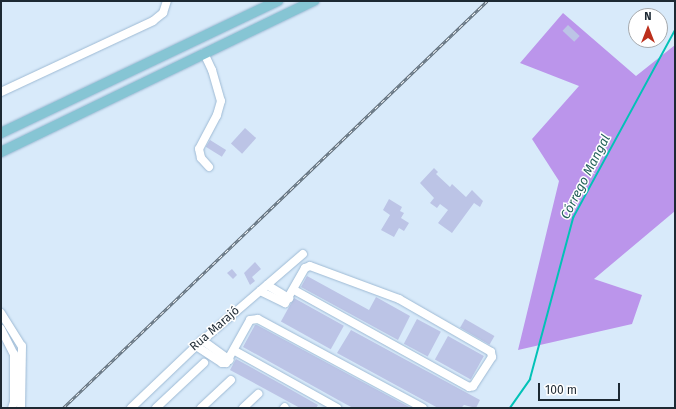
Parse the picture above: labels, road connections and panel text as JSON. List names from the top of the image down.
{
  "streets": {
    "street": ["Rua Marajó"]
  },
  "water": ["Córrego Mangal"],
  "scale_bar": "100 m",
  "north": "top"
}
